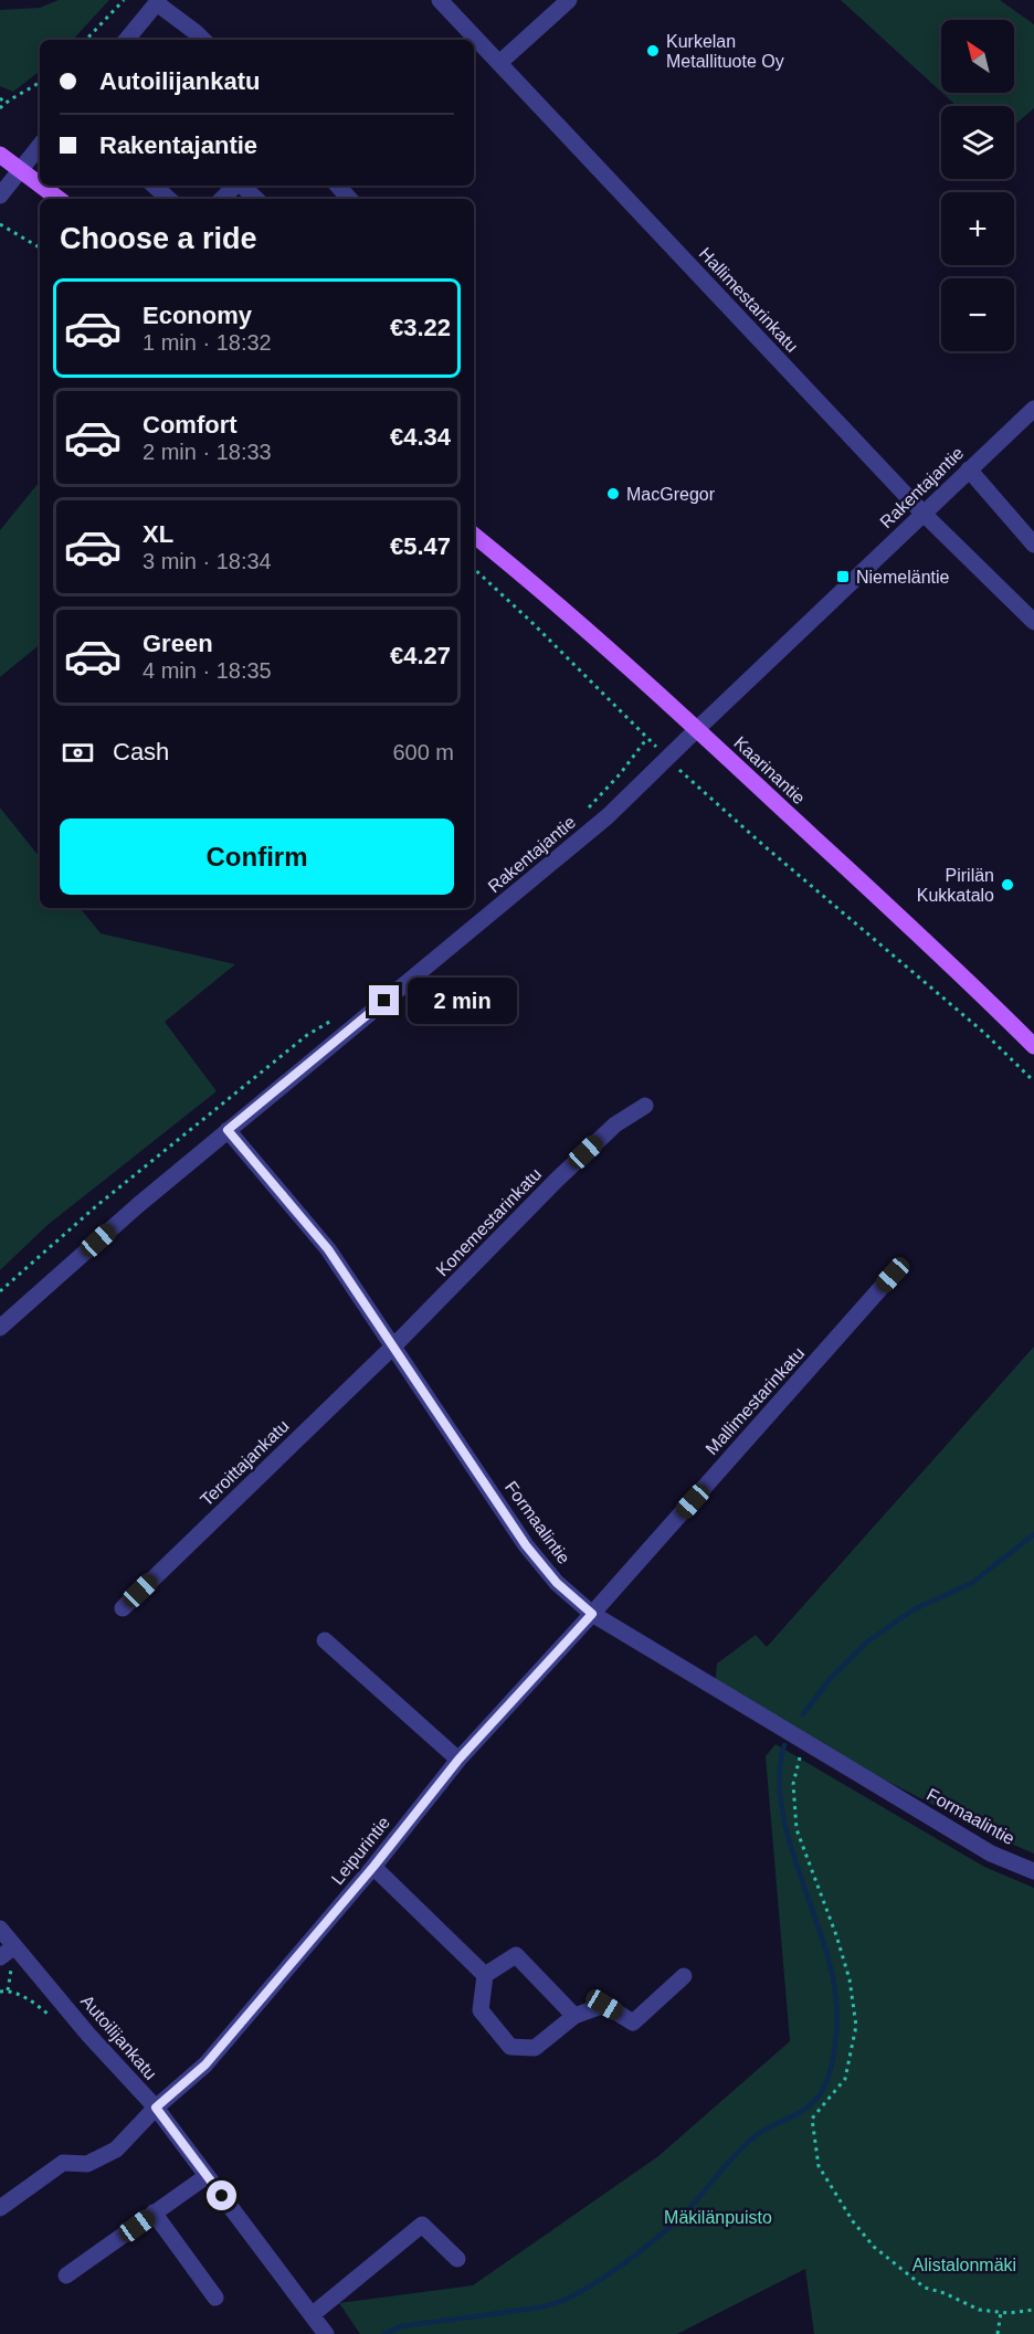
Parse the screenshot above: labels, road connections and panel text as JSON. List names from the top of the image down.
{
  "streets": {
    "main road": ["Kaarinantie"],
    "street": [
      "Hallimestarinkatu",
      "Rakentajantie",
      "Konemestarinkatu",
      "Mallimestarinkatu",
      "Teroittajankatu",
      "Formaalintie",
      "Leipurintie",
      "Autoilijankatu"
    ]
  },
  "crossings": [
    ["Hallimestarinkatu", "Rakentajantie"],
    ["Rakentajantie", "Kaarinantie"],
    ["Rakentajantie", "Formaalintie"],
    ["Konemestarinkatu", "Teroittajankatu"],
    ["Konemestarinkatu", "Formaalintie"],
    ["Mallimestarinkatu", "Formaalintie"],
    ["Mallimestarinkatu", "Leipurintie"],
    ["Teroittajankatu", "Formaalintie"],
    ["Formaalintie", "Leipurintie"],
    ["Leipurintie", "Autoilijankatu"]
  ],
  "parks": ["Mäkilänpuisto", "Alistalonmäki"],
  "places": {
    "other": ["Kurkelan Metallituote Oy", "MacGregor", "Pirilän Kukkatalo"],
    "transit": ["Niemeläntie"]
  },
  "north": "top left",
  "page": {
    "map_buttons": ["+", "−"],
    "banner": ["Autoilijankatu", "Rakentajantie"],
    "heading": "Choose a ride",
    "list": [
      {
        "name": "Economy",
        "note": "1 min · 18:32",
        "value": "€3.22"
      },
      {
        "name": "Comfort",
        "note": "2 min · 18:33",
        "value": "€4.34"
      },
      {
        "name": "XL",
        "note": "3 min · 18:34",
        "value": "€5.47"
      },
      {
        "name": "Green",
        "note": "4 min · 18:35",
        "value": "€4.27"
      }
    ],
    "pay": ["Cash", "600 m"],
    "buttons": "Confirm",
    "bubble": "2 min"
  }
}
